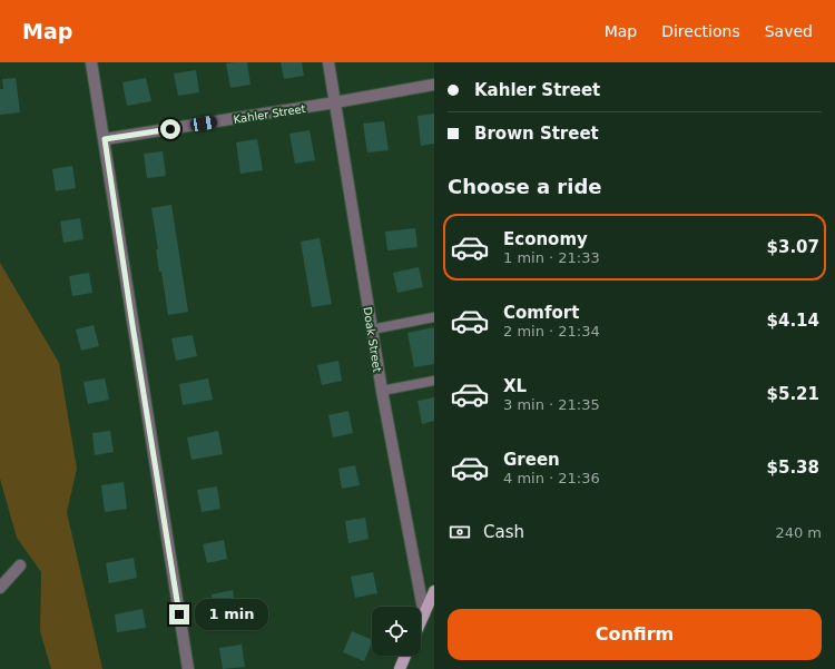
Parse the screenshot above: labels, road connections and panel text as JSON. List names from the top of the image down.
{
  "streets": {
    "street": ["Kahler Street", "Doak Street"]
  },
  "crossings": [
    ["Kahler Street", "Doak Street"]
  ],
  "page": {
    "header": "Map",
    "nav": ["Map", "Directions", "Saved"],
    "banner": ["Kahler Street", "Brown Street"],
    "heading": "Choose a ride",
    "list": [
      {
        "name": "Economy",
        "note": "1 min · 21:33",
        "value": "$3.07"
      },
      {
        "name": "Comfort",
        "note": "2 min · 21:34",
        "value": "$4.14"
      },
      {
        "name": "XL",
        "note": "3 min · 21:35",
        "value": "$5.21"
      },
      {
        "name": "Green",
        "note": "4 min · 21:36",
        "value": "$5.38"
      }
    ],
    "pay": ["Cash", "240 m"],
    "bubble": "1 min",
    "buttons": "Confirm"
  }
}
